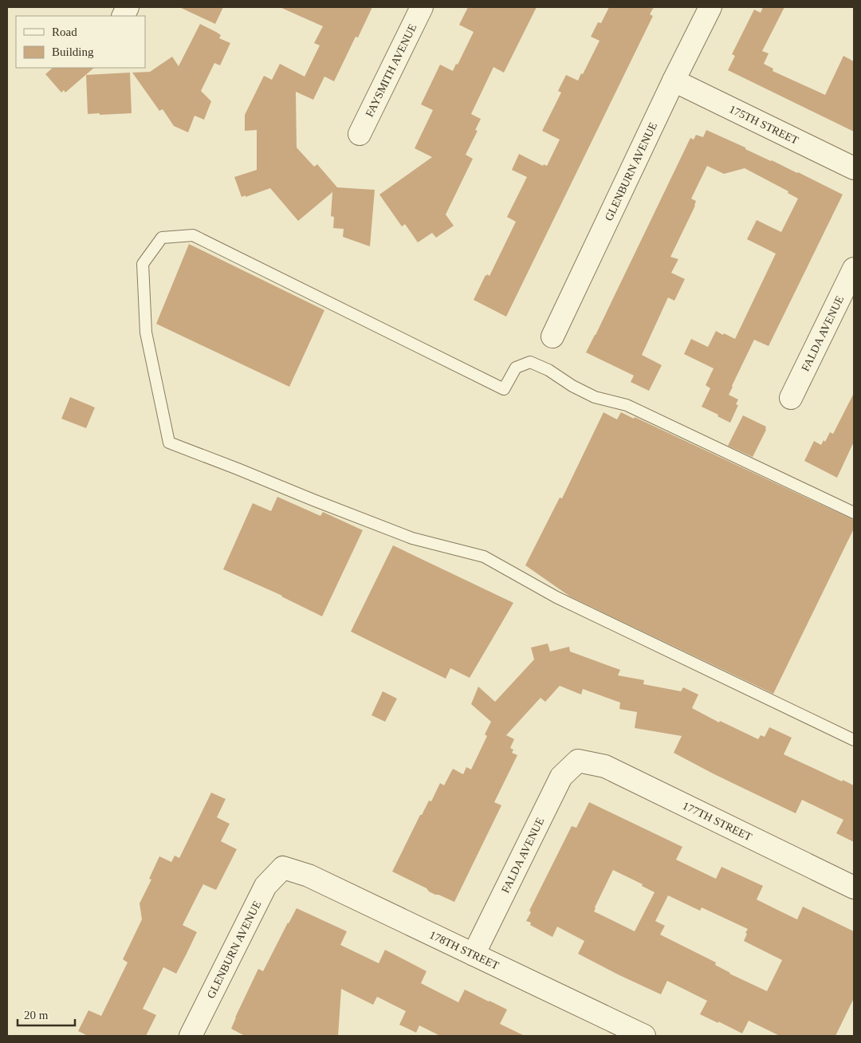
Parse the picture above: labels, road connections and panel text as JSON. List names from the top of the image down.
{
  "streets": {
    "street": [
      "FAYSMITH AVENUE",
      "175TH STREET",
      "GLENBURN AVENUE",
      "FALDA AVENUE",
      "177TH STREET",
      "178TH STREET"
    ]
  },
  "crossings": [
    ["175TH STREET", "GLENBURN AVENUE"],
    ["GLENBURN AVENUE", "178TH STREET"],
    ["FALDA AVENUE", "177TH STREET"],
    ["FALDA AVENUE", "178TH STREET"]
  ],
  "legend": ["Road", "Building"],
  "scale_bar": "20 m"
}
